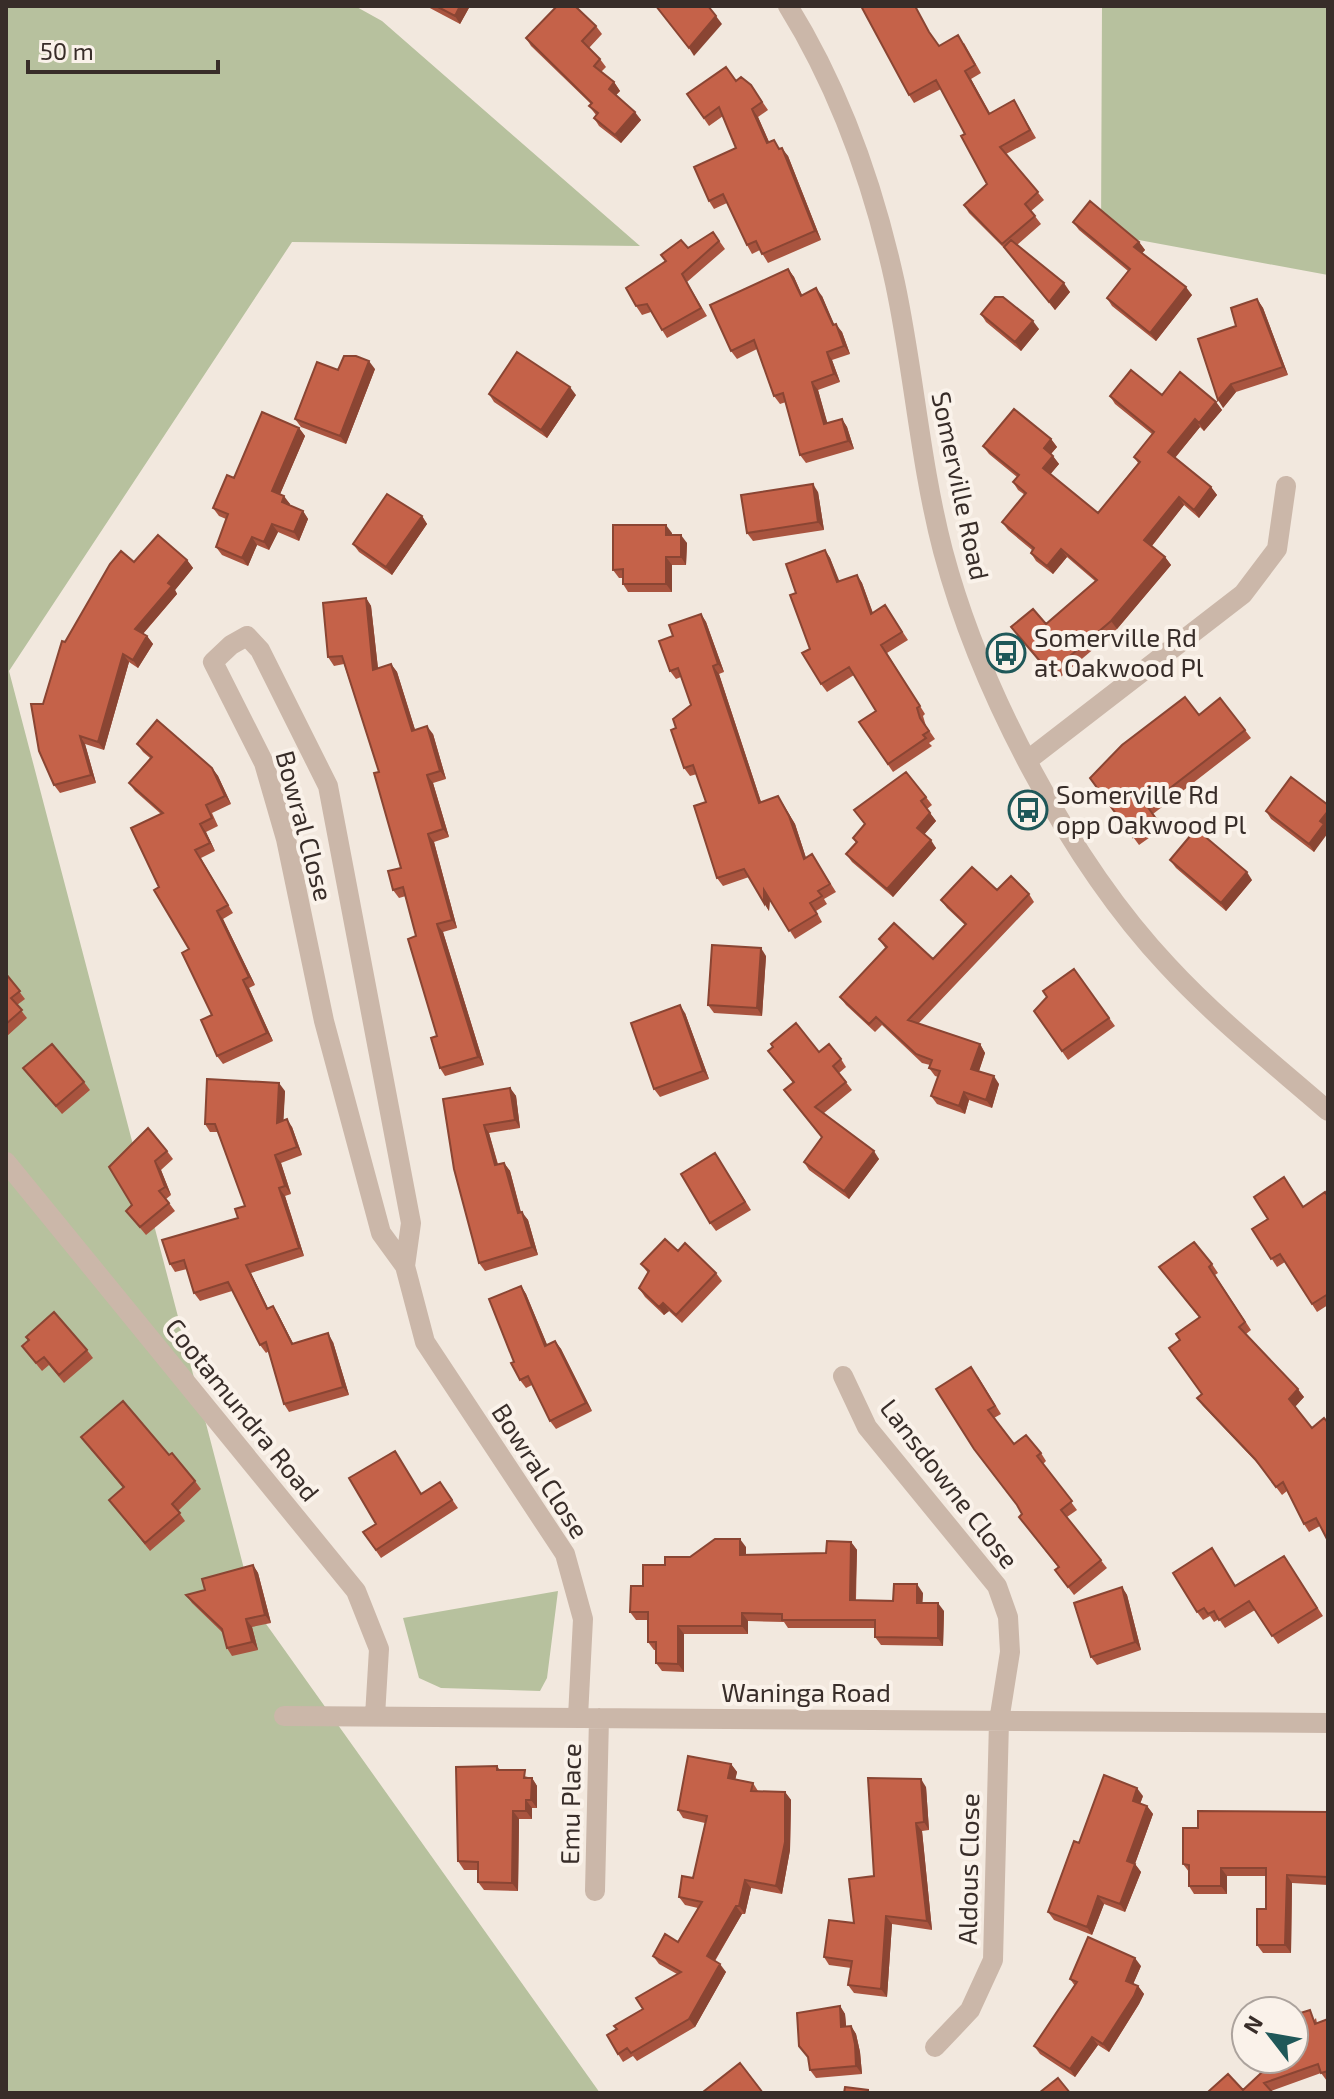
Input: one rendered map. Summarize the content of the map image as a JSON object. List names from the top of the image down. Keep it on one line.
{"streets":{"street":["Somerville Road","Bowral Close","Cootamundra Road","Lansdowne Close","Waninga Road","Emu Place","Aldous Close"]},"crossings":[["Bowral Close","Waninga Road"],["Cootamundra Road","Waninga Road"],["Lansdowne Close","Waninga Road"],["Lansdowne Close","Aldous Close"],["Waninga Road","Emu Place"],["Waninga Road","Aldous Close"]],"places":{"bus stop":["Somerville Rd at Oakwood Pl","Somerville Rd opp Oakwood Pl"]},"scale_bar":"50 m","north":"top left"}
